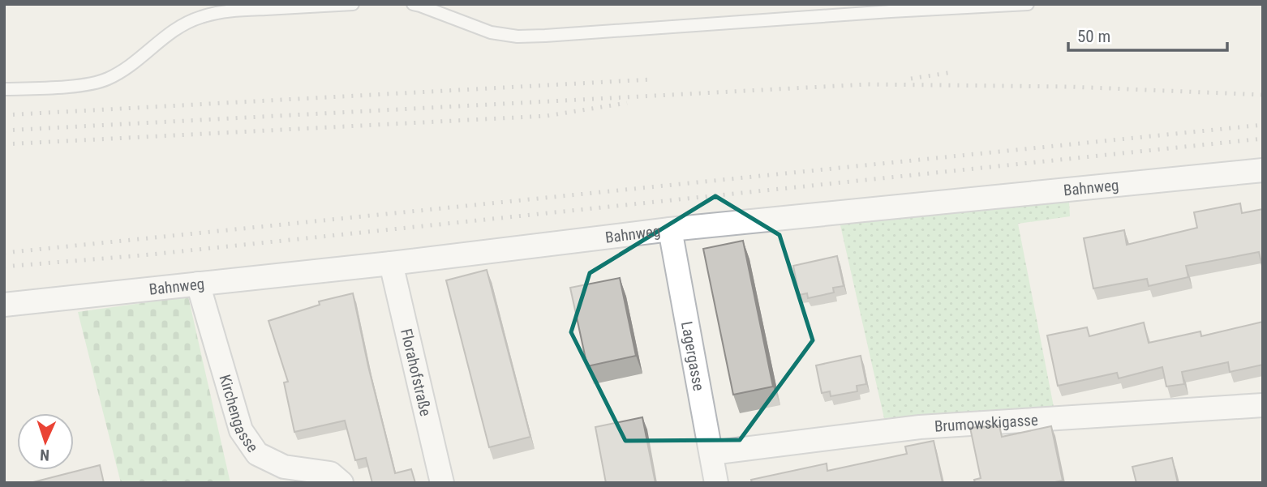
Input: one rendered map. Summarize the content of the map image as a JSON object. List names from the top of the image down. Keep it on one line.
{"streets":{"street":["Bahnweg","Lagergasse","Florahofstraße","Kirchengasse","Brumowskigasse"]},"crossings":[["Bahnweg","Lagergasse"],["Bahnweg","Florahofstraße"],["Bahnweg","Kirchengasse"],["Lagergasse","Brumowskigasse"]],"scale_bar":"50 m","north":"bottom"}
